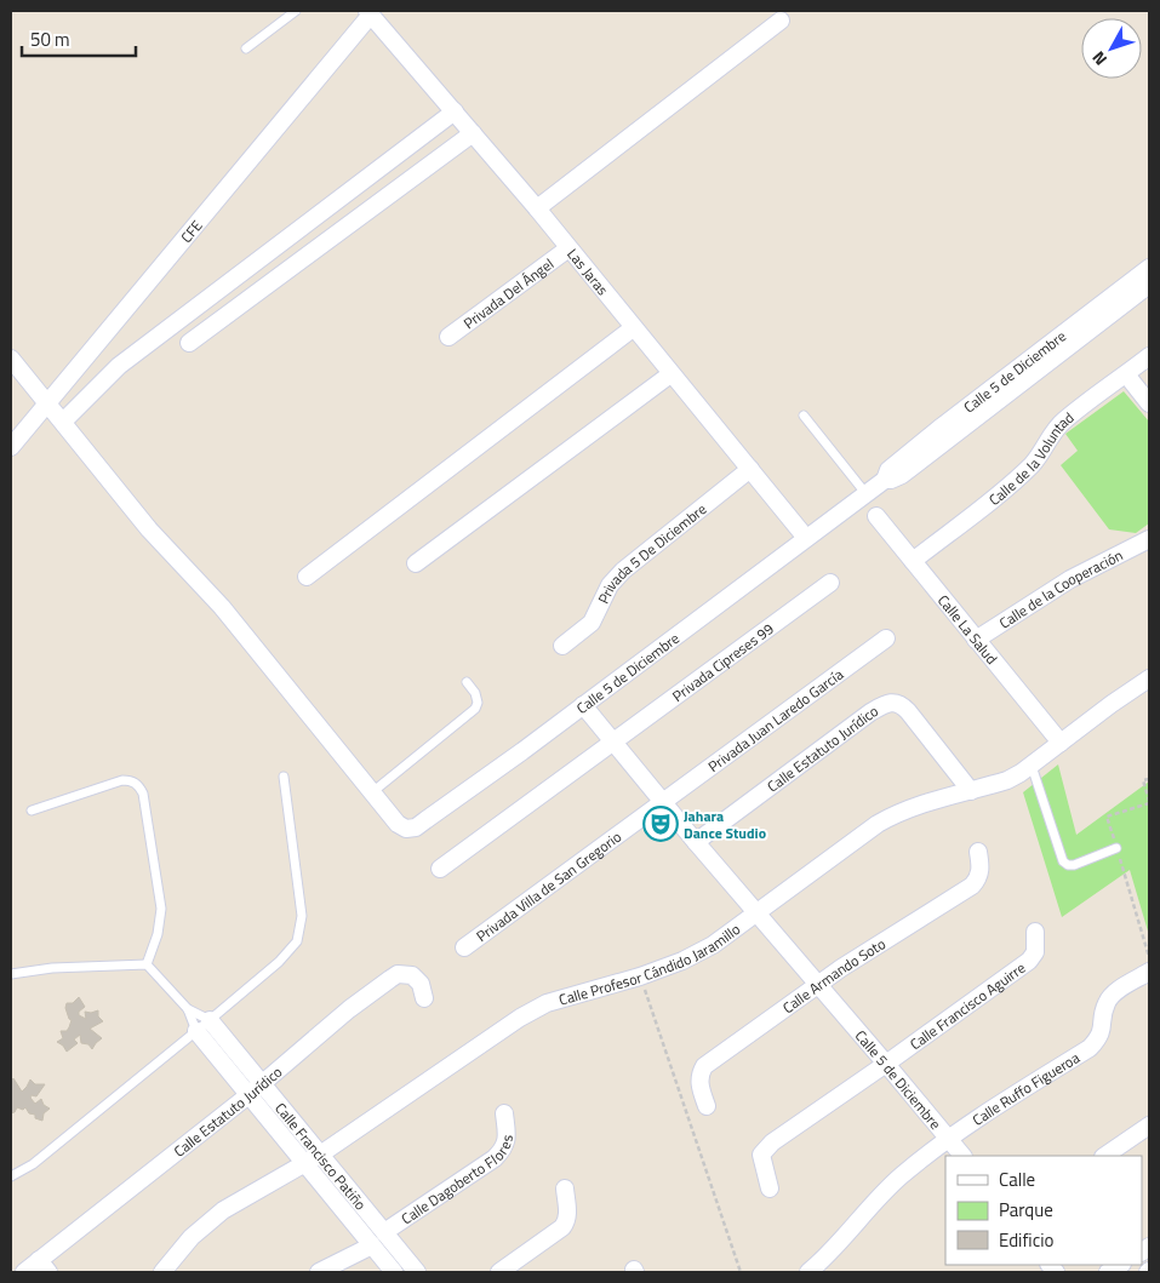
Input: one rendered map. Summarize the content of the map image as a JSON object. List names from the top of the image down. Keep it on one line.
{"streets":{"street":["CFE","Las Jaras","Privada Del Ángel","Calle 5 de Diciembre","Calle de la Voluntad","Privada 5 De Diciembre","Calle de la Cooperación","Calle La Salud","Privada Cipreses 99","Privada Juan Laredo García","Calle Estatuto Jurídico","Privada Villa de San Gregorio","Calle Profesor Cándido Jaramillo","Calle Armando Soto","Calle Francisco Aguirre","Calle Ruffo Figueroa","Calle Francisco Patiño","Calle Dagoberto Flores"]},"crossings":[["CFE","Las Jaras"],["Las Jaras","Privada Del Ángel"],["Las Jaras","Calle 5 de Diciembre"],["Las Jaras","Privada 5 De Diciembre"],["Calle 5 de Diciembre","Privada Cipreses 99"],["Calle 5 de Diciembre","Privada Juan Laredo García"],["Calle 5 de Diciembre","Calle Estatuto Jurídico"],["Calle 5 de Diciembre","Privada Villa de San Gregorio"],["Calle 5 de Diciembre","Calle Profesor Cándido Jaramillo"],["Calle 5 de Diciembre","Calle Armando Soto"],["Calle 5 de Diciembre","Calle Francisco Aguirre"],["Calle 5 de Diciembre","Calle Ruffo Figueroa"],["Calle de la Voluntad","Calle La Salud"],["Calle de la Cooperación","Calle La Salud"],["Calle La Salud","Calle Profesor Cándido Jaramillo"],["Privada Juan Laredo García","Privada Villa de San Gregorio"],["Calle Estatuto Jurídico","Calle Profesor Cándido Jaramillo"],["Calle Estatuto Jurídico","Calle Francisco Patiño"],["Calle Profesor Cándido Jaramillo","Calle Francisco Patiño"],["Calle Francisco Patiño","Calle Dagoberto Flores"]],"places":{"theatre":["Jahara Dance Studio"]},"legend":["Calle","Parque","Edificio"],"scale_bar":"50 m","north":"bottom left"}
